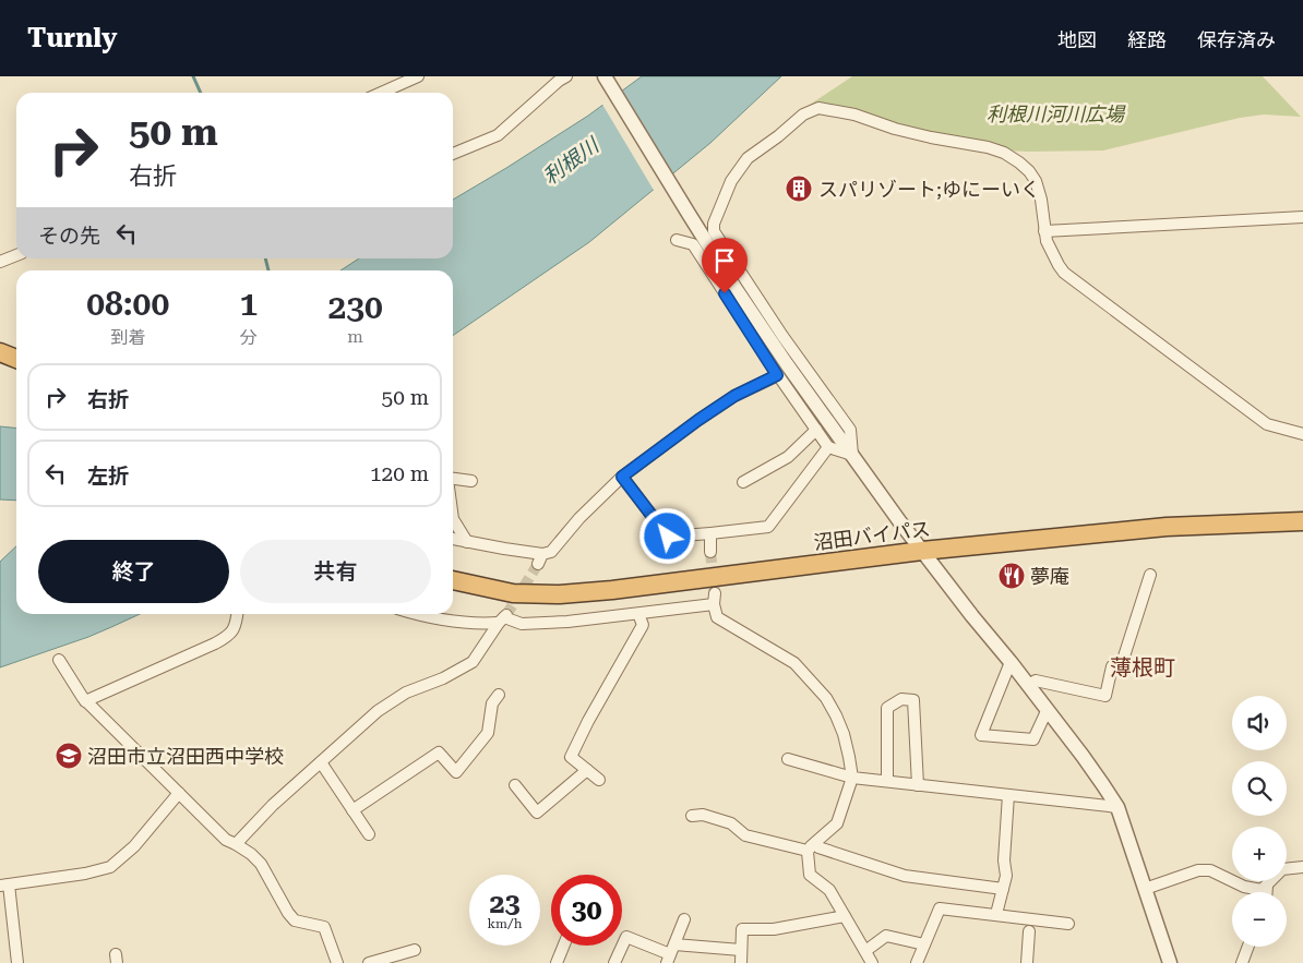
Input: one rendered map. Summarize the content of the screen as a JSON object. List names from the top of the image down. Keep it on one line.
{"streets":{"highway":["沼田バイパス"]},"districts":["薄根町"],"water":["利根川"],"parks":["利根川河川広場"],"places":{"building":["スパリゾート;ゆにーいく"],"restaurant":["夢庵"],"school or university":["沼田市立沼田西中学校"]},"page":{"header":"Turnly","nav":["地図","経路","保存済み"],"turn":["50 m","右折"],"then":"その先","eta":["08:00","到着","1","分","230","m"],"list":[{"name":"右折","value":"50 m"},{"name":"左折","value":"120 m"}],"buttons":["終了","共有"],"map_buttons":["+","−"],"speed":"23 km/h","limit":"30"}}
